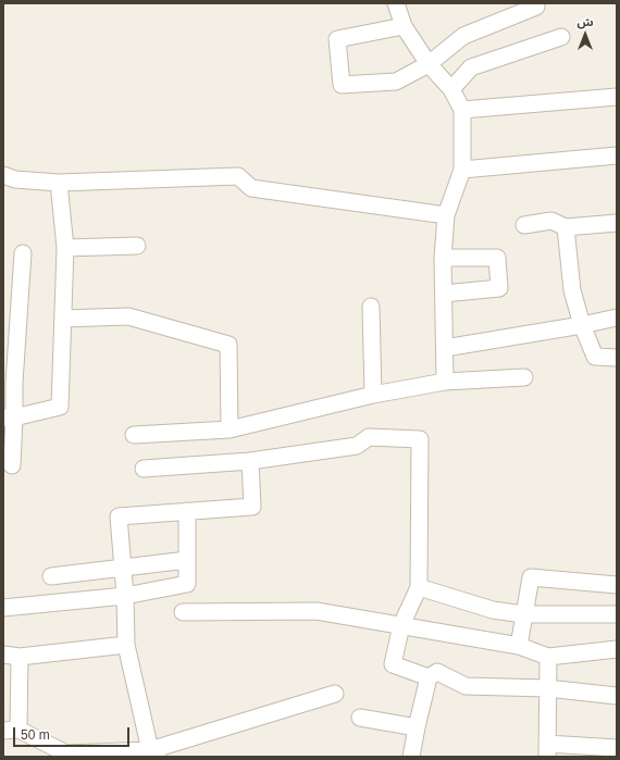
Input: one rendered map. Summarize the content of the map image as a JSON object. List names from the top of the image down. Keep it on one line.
{"scale_bar":"50 m","north":"top"}
